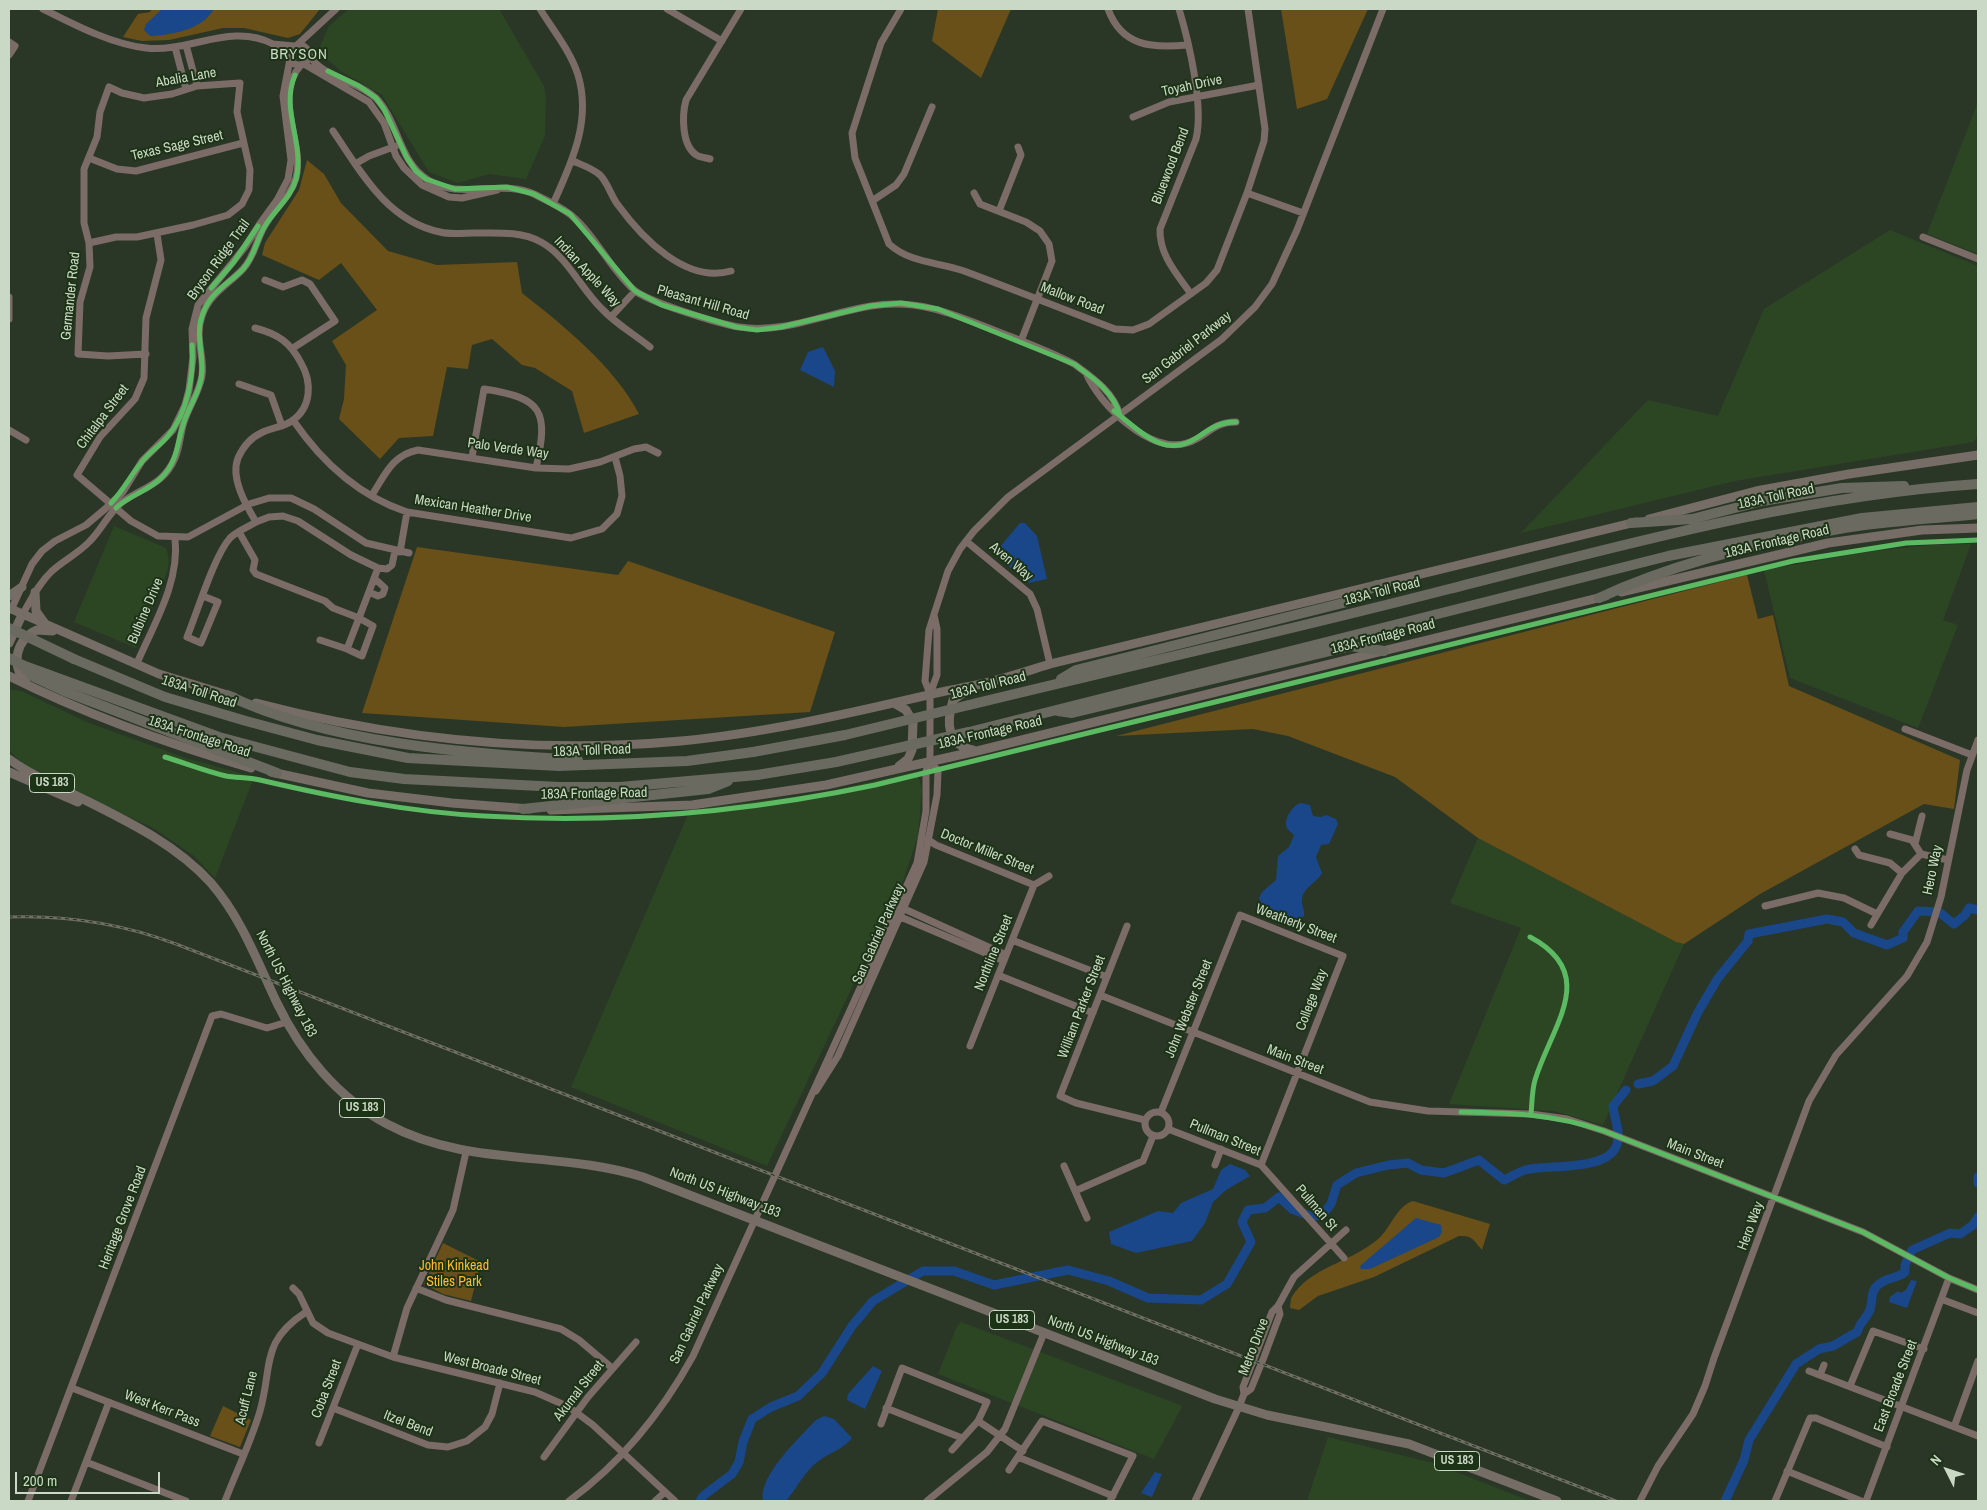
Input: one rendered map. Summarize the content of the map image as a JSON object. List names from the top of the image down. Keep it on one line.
{"streets":{"highway":["183A Toll Road"],"main road":["183A Frontage Road","US 183","North US Highway 183"],"street":["Abalia Lane","Toyah Drive","Texas Sage Street","Bluewood Bend","Bryson Ridge Trail","Indian Apple Way","Germander Road","Mallow Road","Pleasant Hill Road","San Gabriel Parkway","Chitalpa Street","Palo Verde Way","Mexican Heather Drive","Aven Way","Bulbine Drive","Doctor Miller Street","Hero Way","Weatherly Street","Northline Street","College Way","William Parker Street","John Webster Street","Main Street","Pullman Street","Pullman St","Heritage Grove Road","Metro Drive","West Broade Street","East Broade Street","Coba Street","Akumal Street","Acuff Lane","West Kerr Pass","Itzel Bend"]},"crossings":[["Abalia Lane","Texas Sage Street"],["Abalia Lane","Germander Road"],["Toyah Drive","Bluewood Bend"],["Toyah Drive","Mallow Road"],["Texas Sage Street","Germander Road"],["Bluewood Bend","Mallow Road"],["Bryson Ridge Trail","Pleasant Hill Road"],["Bryson Ridge Trail","Chitalpa Street"],["Germander Road","Chitalpa Street"],["Pleasant Hill Road","San Gabriel Parkway"],["San Gabriel Parkway","183A Frontage Road"],["San Gabriel Parkway","Aven Way"],["San Gabriel Parkway","Doctor Miller Street"],["San Gabriel Parkway","North US Highway 183"],["San Gabriel Parkway","West Broade Street"],["Palo Verde Way","Mexican Heather Drive"],["US 183","North US Highway 183"],["Doctor Miller Street","Northline Street"],["Hero Way","Main Street"],["Weatherly Street","College Way"],["Weatherly Street","John Webster Street"],["North US Highway 183","Heritage Grove Road"],["North US Highway 183","Metro Drive"],["College Way","Main Street"],["College Way","Pullman Street"],["William Parker Street","John Webster Street"],["William Parker Street","Main Street"],["William Parker Street","Pullman Street"],["John Webster Street","Main Street"],["John Webster Street","Pullman Street"],["Main Street","East Broade Street"],["Pullman Street","Pullman St"],["Pullman St","Metro Drive"],["Heritage Grove Road","West Kerr Pass"],["West Broade Street","Coba Street"],["West Broade Street","Akumal Street"],["West Broade Street","Acuff Lane"],["West Broade Street","Itzel Bend"],["Coba Street","Itzel Bend"],["Acuff Lane","West Kerr Pass"]],"districts":["BRYSON"],"parks":["John Kinkead Stiles Park"],"scale_bar":"200 m","north":"top left"}
